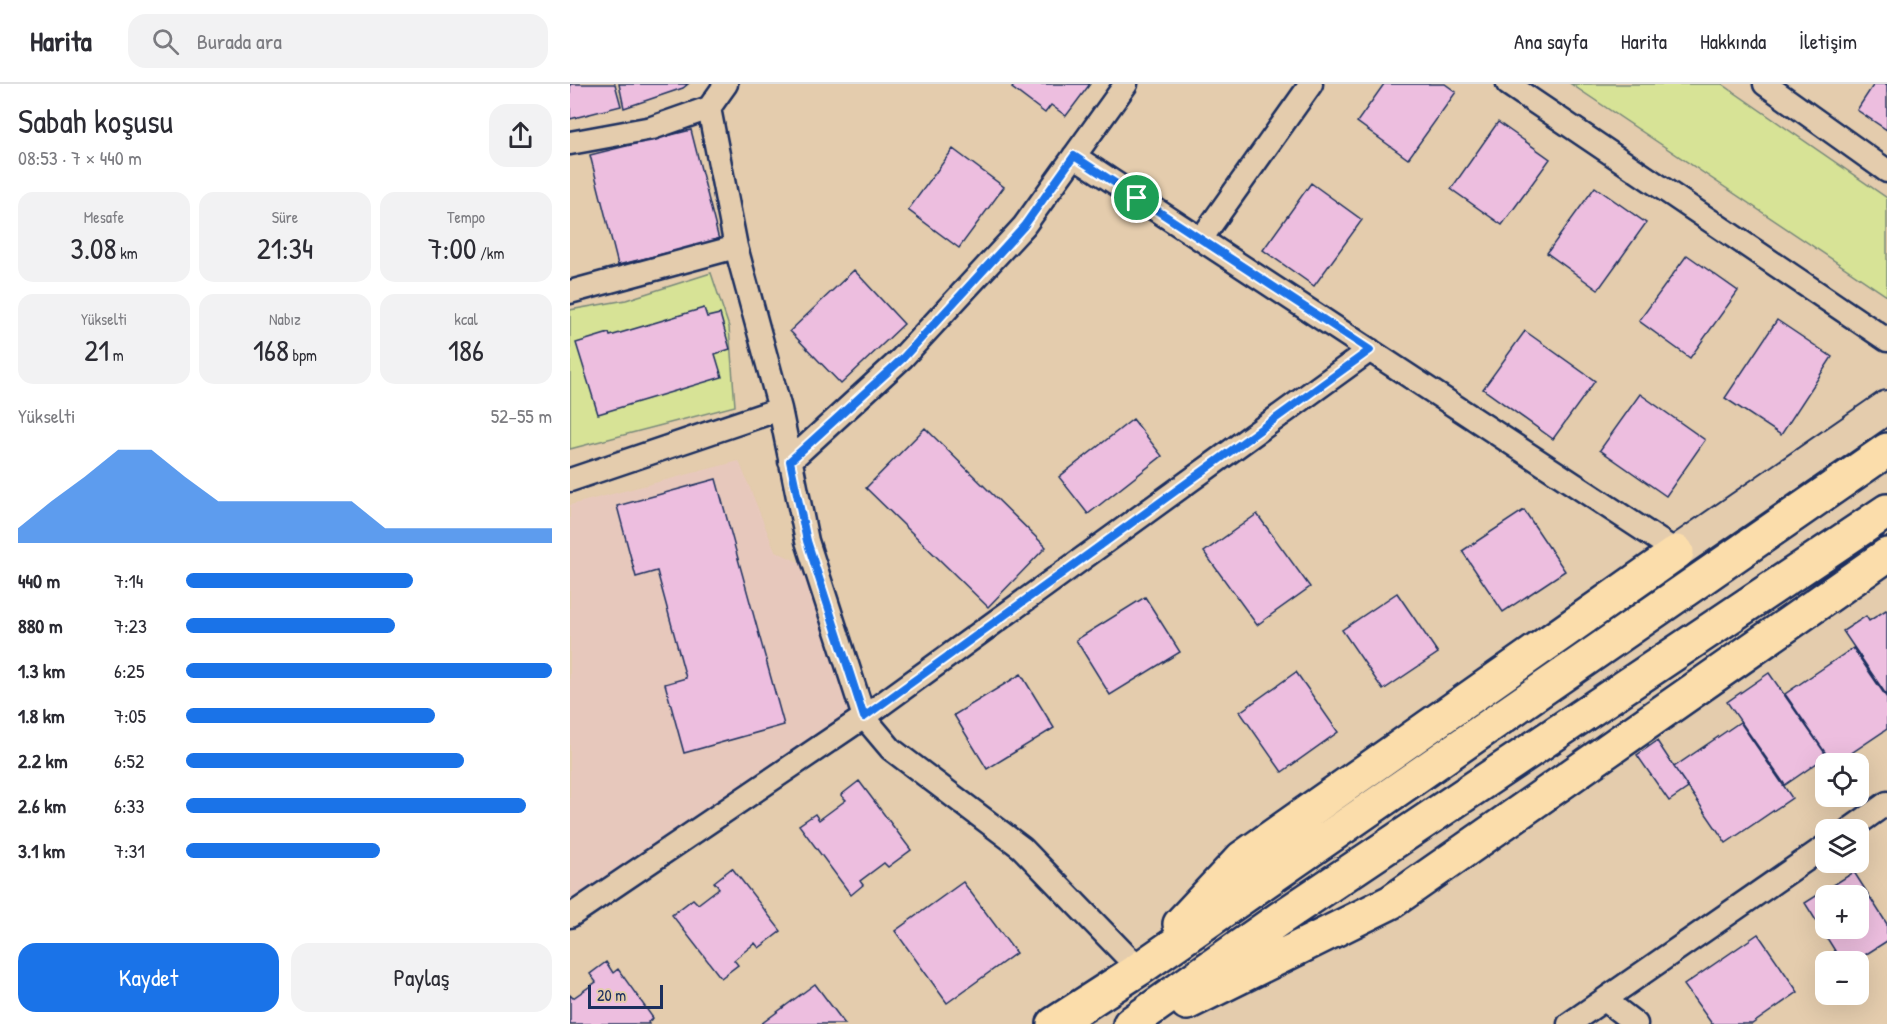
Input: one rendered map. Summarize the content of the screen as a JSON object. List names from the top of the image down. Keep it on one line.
{"scale_bar":"20 m","page":{"header":"Harita","search":"Burada ara","nav":["Ana sayfa","Harita","Hakkında","İletişim"],"heading":["Sabah koşusu","08:53 · 7 × 440 m"],"stats":[["Mesafe","3.08 km"],["Süre","21:34"],["Tempo","7:00 /km"],["Yükselti","21 m"],["Nabız","168 bpm"],["kcal","186"]],"chart":["Yükselti","52–55 m"],"list":[{"name":"440 m","note":"7:14"},{"name":"880 m","note":"7:23"},{"name":"1.3 km","note":"6:25"},{"name":"1.8 km","note":"7:05"},{"name":"2.2 km","note":"6:52"},{"name":"2.6 km","note":"6:33"},{"name":"3.1 km","note":"7:31"}],"map_buttons":["+","−"],"buttons":["Kaydet","Paylaş"],"scale":"20 m"}}
